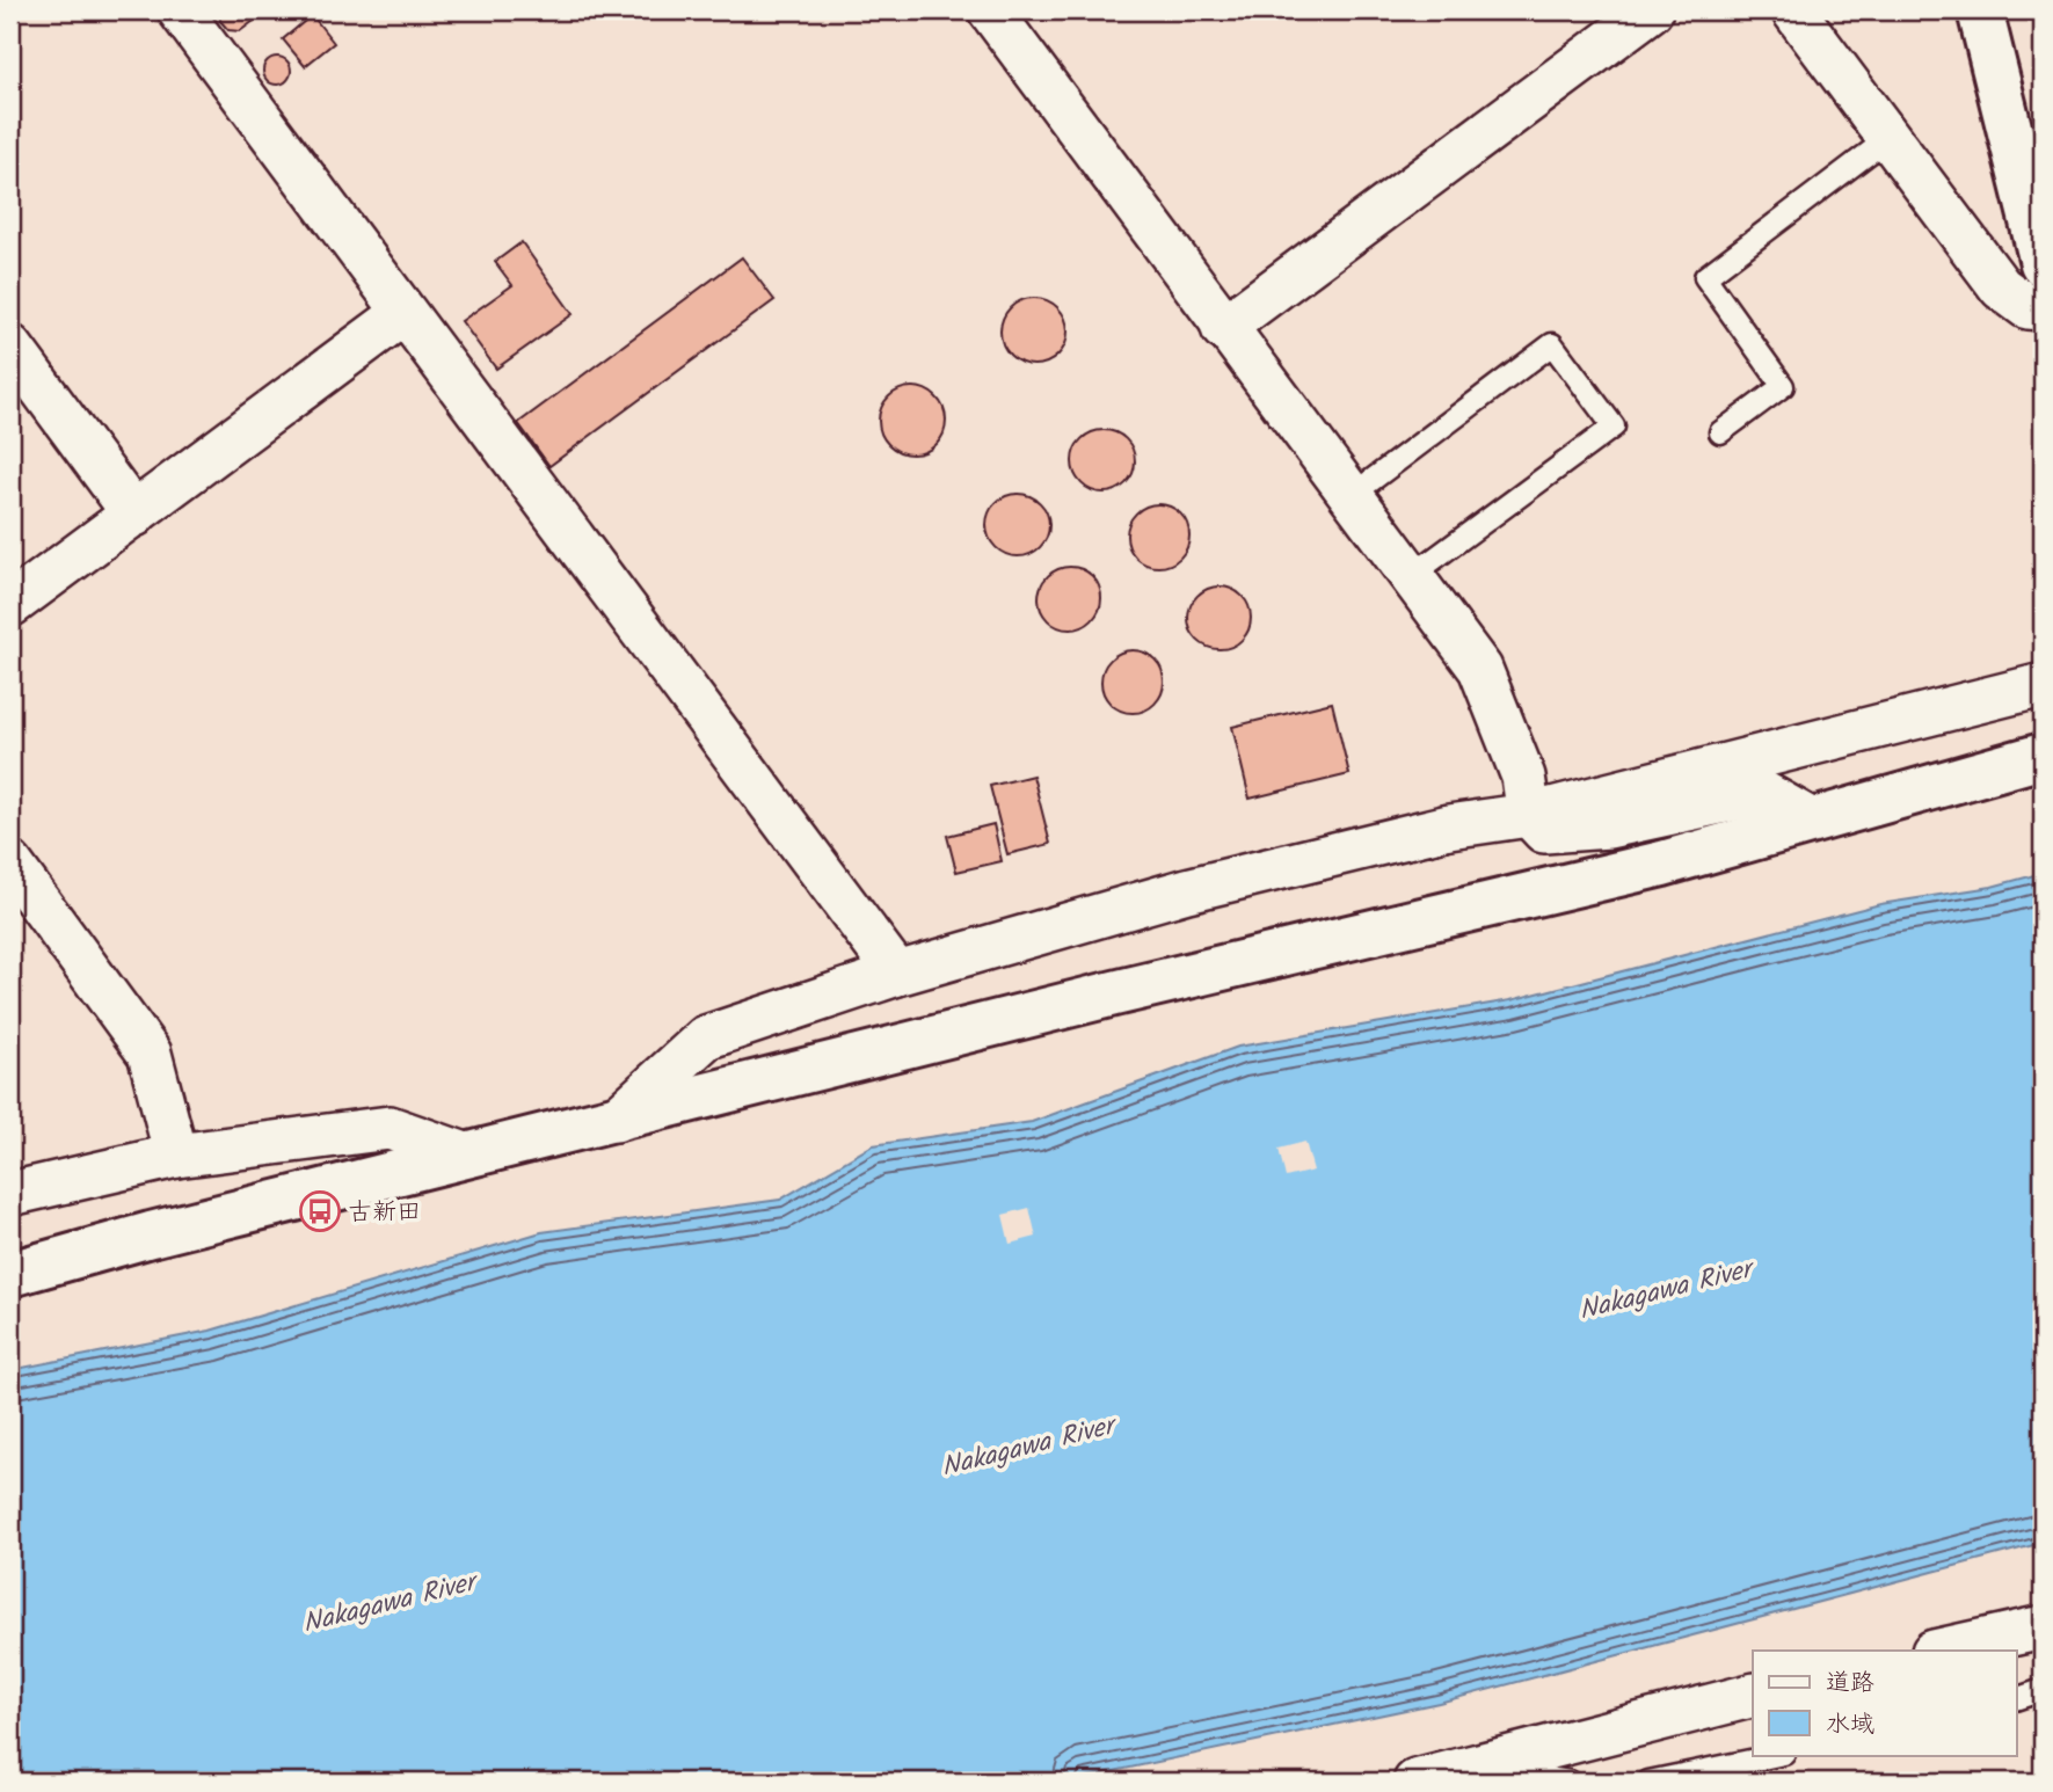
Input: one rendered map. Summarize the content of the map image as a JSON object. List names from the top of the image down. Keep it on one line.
{"water":["Nakagawa River"],"places":{"bus stop":["古新田"]},"legend":["道路","水域"]}
